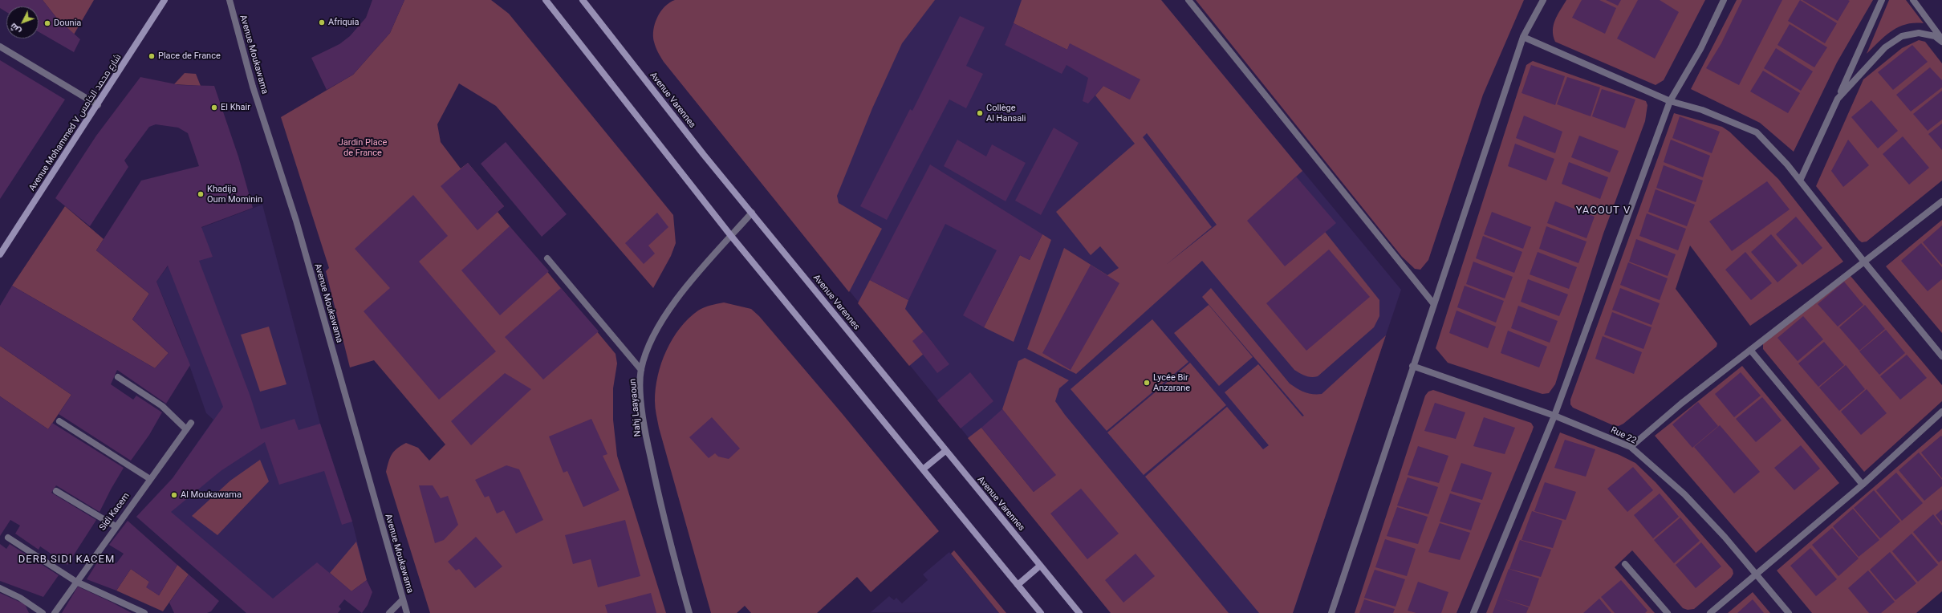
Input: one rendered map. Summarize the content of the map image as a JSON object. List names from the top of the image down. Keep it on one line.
{"streets":{"main road":["Avenue Varennes","Avenue Mohammed V شارع محمد الخامس"],"street":["Avenue Moukawama","Nahj Laayaoun","Rue 22","Sidi Kacem"]},"crossings":[["Avenue Varennes","Nahj Laayaoun"]],"districts":["YACOUT V","DERB SIDI KACEM"],"parks":["Jardin Place de France"],"places":["Afriquia","Dounia","Place de France","El Khair","Collège Al Hansali","Khadija Oum Mominin","Lycée Bir Anzarane","Al Moukawama"],"north":"bottom left"}
